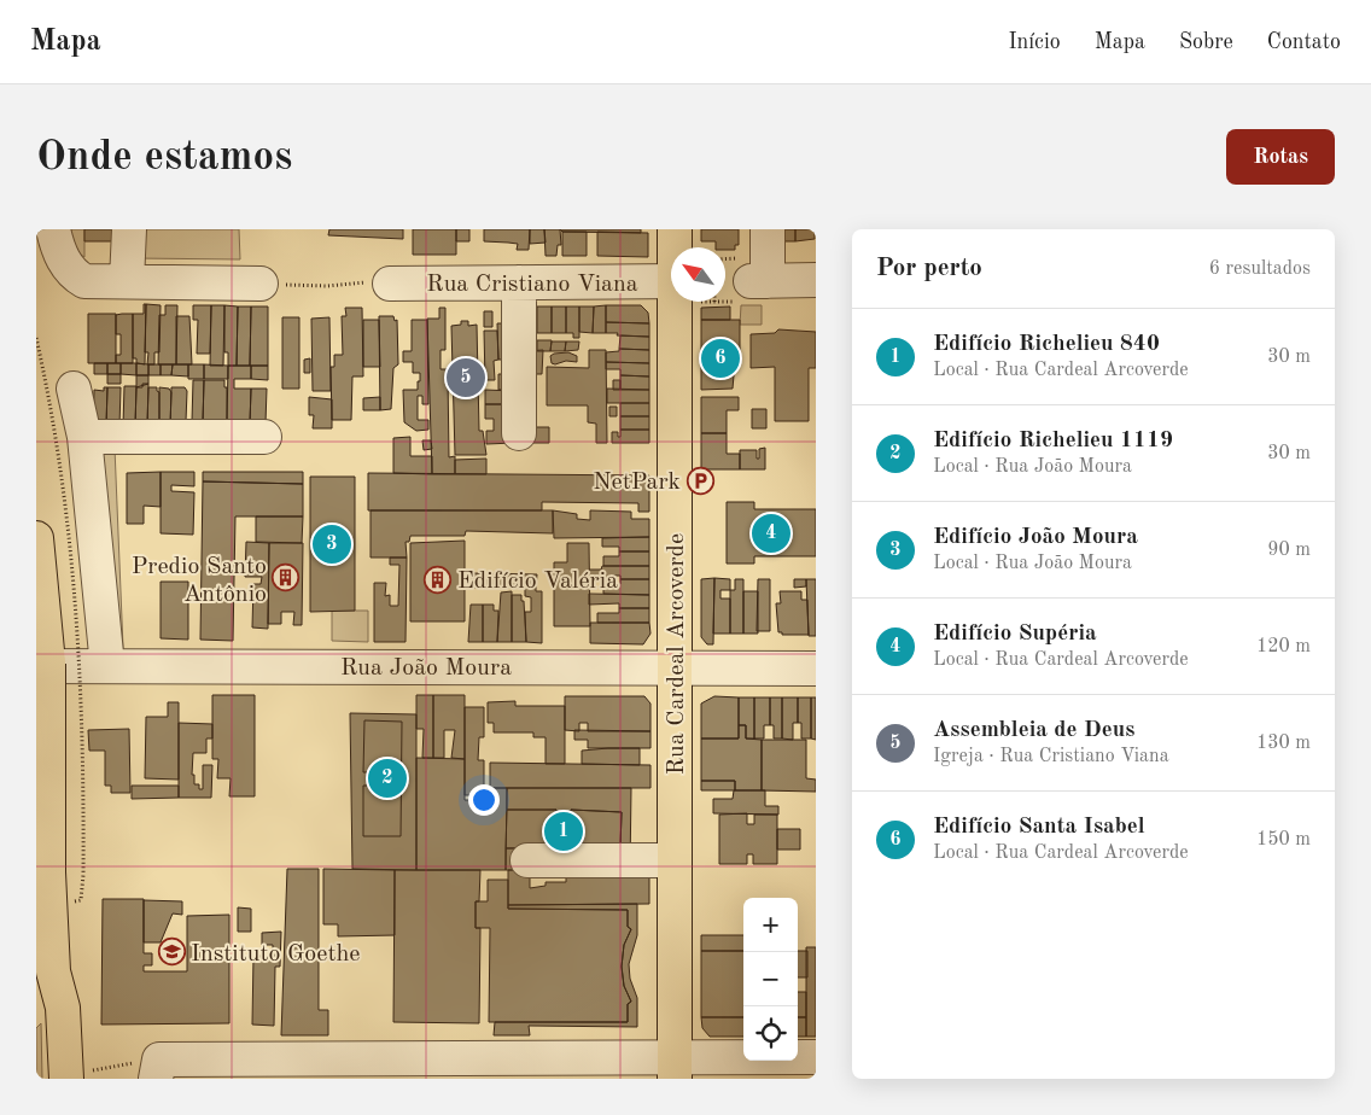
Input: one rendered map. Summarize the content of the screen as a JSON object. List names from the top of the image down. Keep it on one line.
{"streets":{"main road":["Rua Cardeal Arcoverde"],"street":["Rua Cristiano Viana","Rua João Moura"]},"crossings":[["Rua Cardeal Arcoverde","Rua João Moura"]],"places":{"parking":["NetPark"],"building":["Predio Santo Antônio","Edifício Valéria"],"school or university":["Instituto Goethe"]},"north":"top left","page":{"header":"Mapa","nav":["Início","Mapa","Sobre","Contato"],"buttons":"Rotas","title":"Onde estamos","heading":["Por perto","6 resultados"],"list":[{"mark":"1","name":"Edifício Richelieu 840","note":"Local · Rua Cardeal Arcoverde","value":"30 m"},{"mark":"2","name":"Edifício Richelieu 1119","note":"Local · Rua João Moura","value":"30 m"},{"mark":"3","name":"Edifício João Moura","note":"Local · Rua João Moura","value":"90 m"},{"mark":"4","name":"Edifício Supéria","note":"Local · Rua Cardeal Arcoverde","value":"120 m"},{"mark":"5","name":"Assembleia de Deus","note":"Igreja · Rua Cristiano Viana","value":"130 m"},{"mark":"6","name":"Edifício Santa Isabel","note":"Local · Rua Cardeal Arcoverde","value":"150 m"}],"pins":["6","5","4","3","2","1"],"map_buttons":["+","−"]}}
